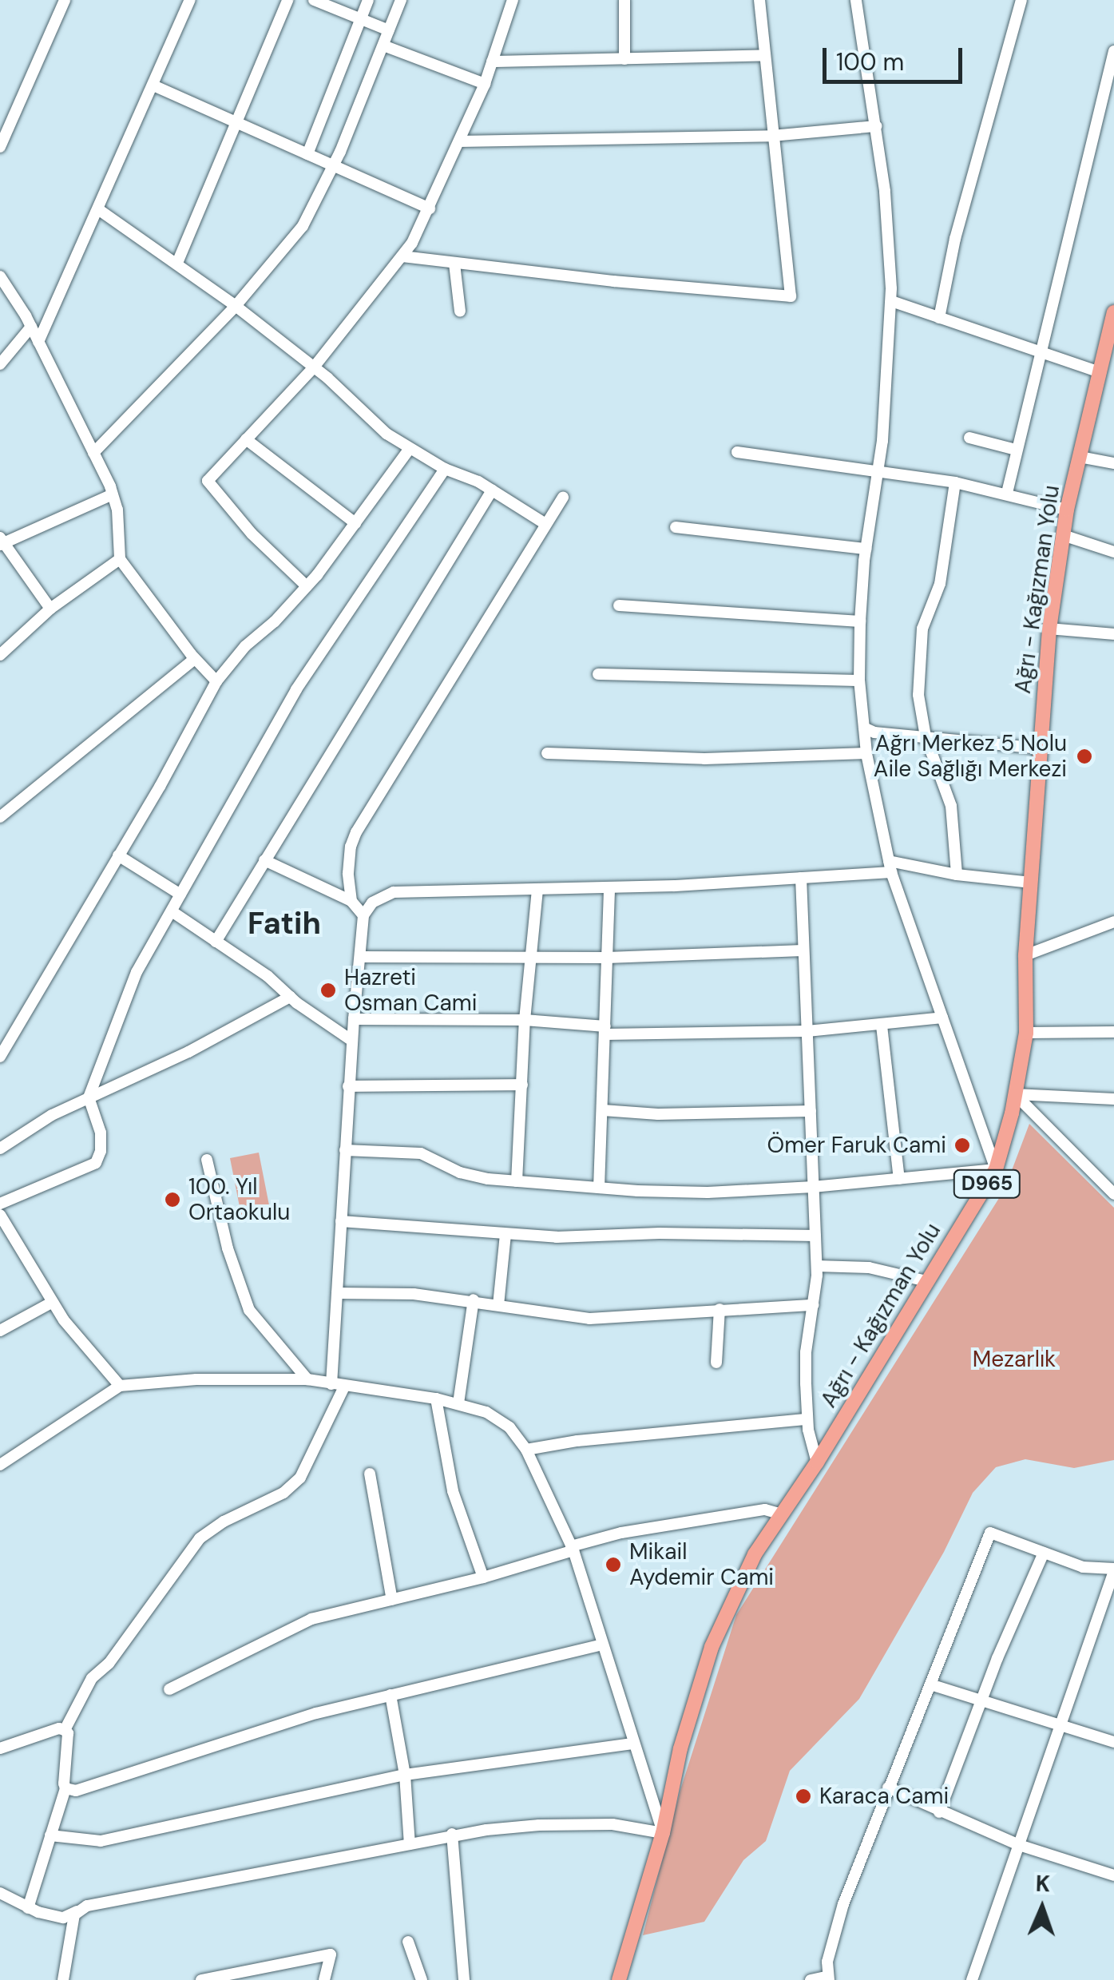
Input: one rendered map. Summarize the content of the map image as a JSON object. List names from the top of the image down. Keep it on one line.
{"streets":{"main road":["Ağrı - Kağızman Yolu","D965"]},"districts":["Fatih"],"parks":["Mezarlık"],"places":["Ağrı Merkez 5 Nolu Aile Sağlığı Merkezi","Hazreti Osman Cami","Ömer Faruk Cami","100. Yıl Ortaokulu","Mikail Aydemir Cami","Karaca Cami"],"scale_bar":"100 m","north":"top"}
